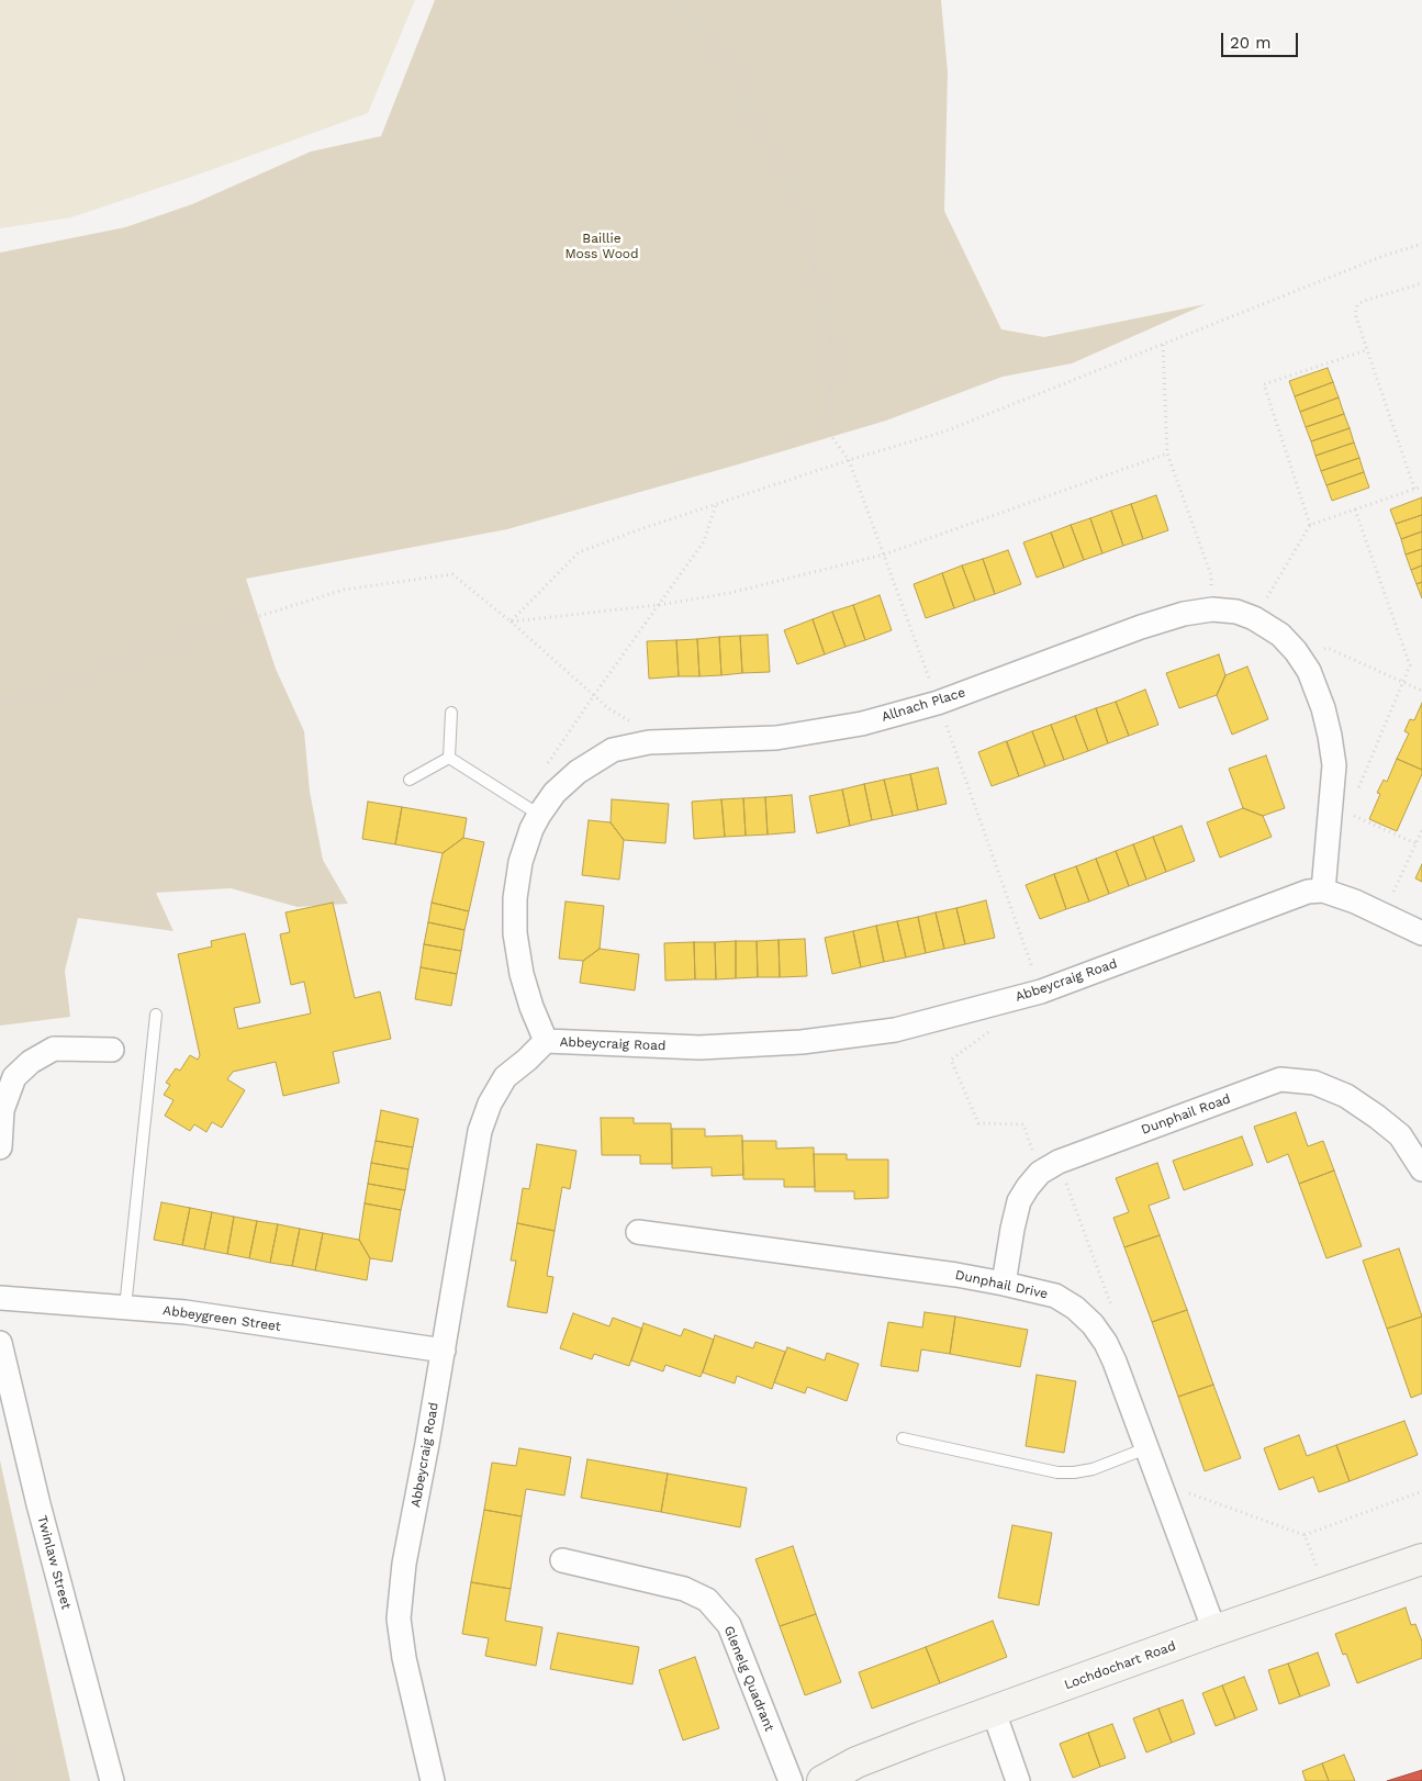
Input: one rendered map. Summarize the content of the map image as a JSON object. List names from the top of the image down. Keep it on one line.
{"streets":{"street":["Allnach Place","Abbeycraig Road","Dunphail Road","Dunphail Drive","Abbeygreen Street","Twinlaw Street","Lochdochart Road","Glenelg Quadrant"]},"crossings":[["Allnach Place","Abbeycraig Road"],["Abbeycraig Road","Abbeygreen Street"],["Dunphail Drive","Lochdochart Road"]],"parks":["Baillie Moss Wood"],"scale_bar":"20 m"}
